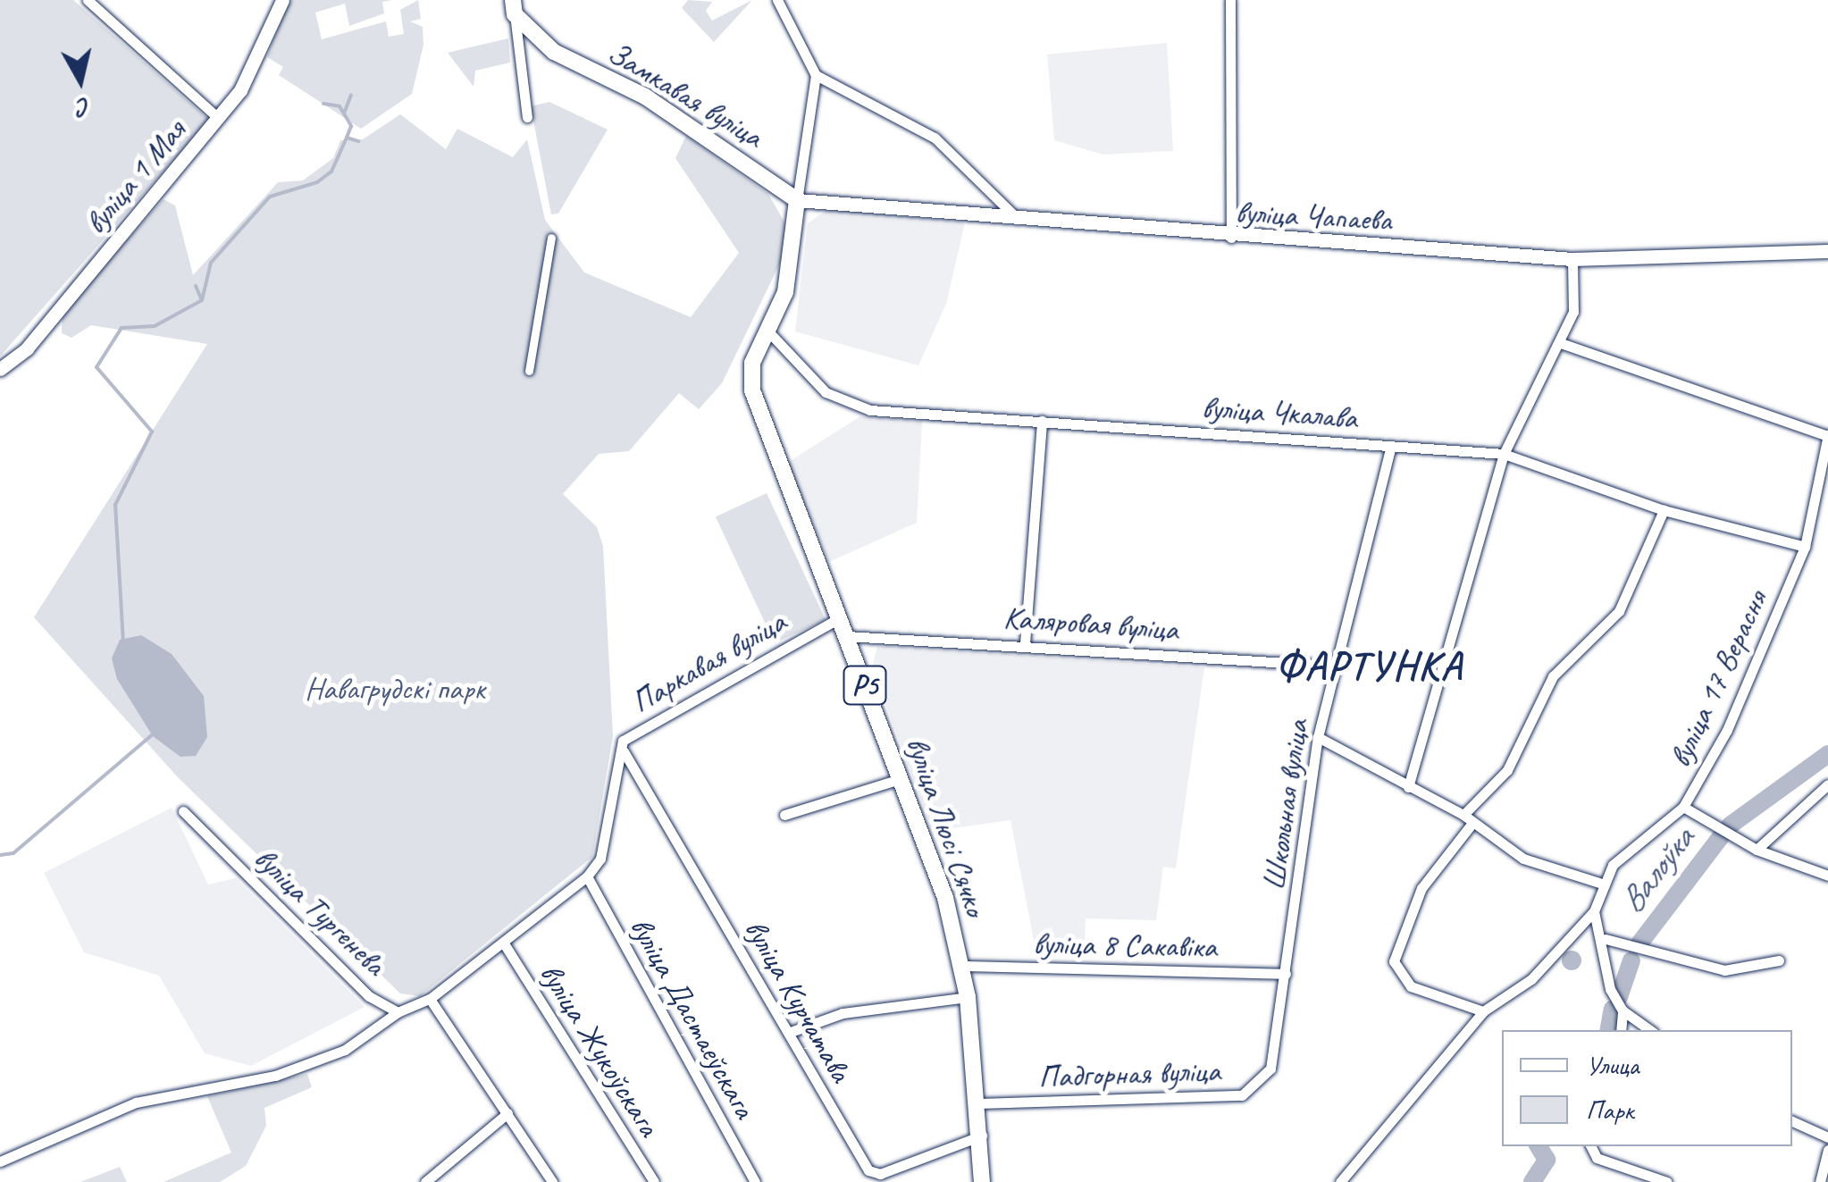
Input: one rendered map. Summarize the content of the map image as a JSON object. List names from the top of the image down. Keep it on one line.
{"streets":{"main road":["Замкавая вуліца","Р5","вуліца Люсі Сячко"],"street":["вуліца 1 Мая","вуліца Чапаева","вуліца Чкалава","Каляровая вуліца","Паркавая вуліца","вуліца 17 Верасня","Школьная вуліца","вуліца Тургенева","вуліца 8 Сакавіка","вуліца Курчатава","вуліца Дастаеўскага","вуліца Жукоўскага","Падгорная вуліца"]},"crossings":[["Замкавая вуліца","вуліца Чапаева"],["Замкавая вуліца","вуліца Люсі Сячко"],["вуліца Чапаева","вуліца Люсі Сячко"],["вуліца Чкалава","вуліца 17 Верасня"],["вуліца Чкалава","Школьная вуліца"],["вуліца Чкалава","вуліца Люсі Сячко"],["Каляровая вуліца","Школьная вуліца"],["Каляровая вуліца","вуліца Люсі Сячко"],["Паркавая вуліца","вуліца Люсі Сячко"],["Паркавая вуліца","вуліца Тургенева"],["Паркавая вуліца","вуліца Курчатава"],["Паркавая вуліца","вуліца Дастаеўскага"],["Паркавая вуліца","вуліца Жукоўскага"],["Школьная вуліца","вуліца 8 Сакавіка"],["Школьная вуліца","Падгорная вуліца"],["вуліца Люсі Сячко","вуліца 8 Сакавіка"],["вуліца Люсі Сячко","вуліца Курчатава"],["вуліца Люсі Сячко","Падгорная вуліца"]],"districts":["ФАРТУНКА"],"water":["Валоўка"],"parks":["Навагрудскі парк"],"legend":["Улица","Парк"],"north":"bottom"}
